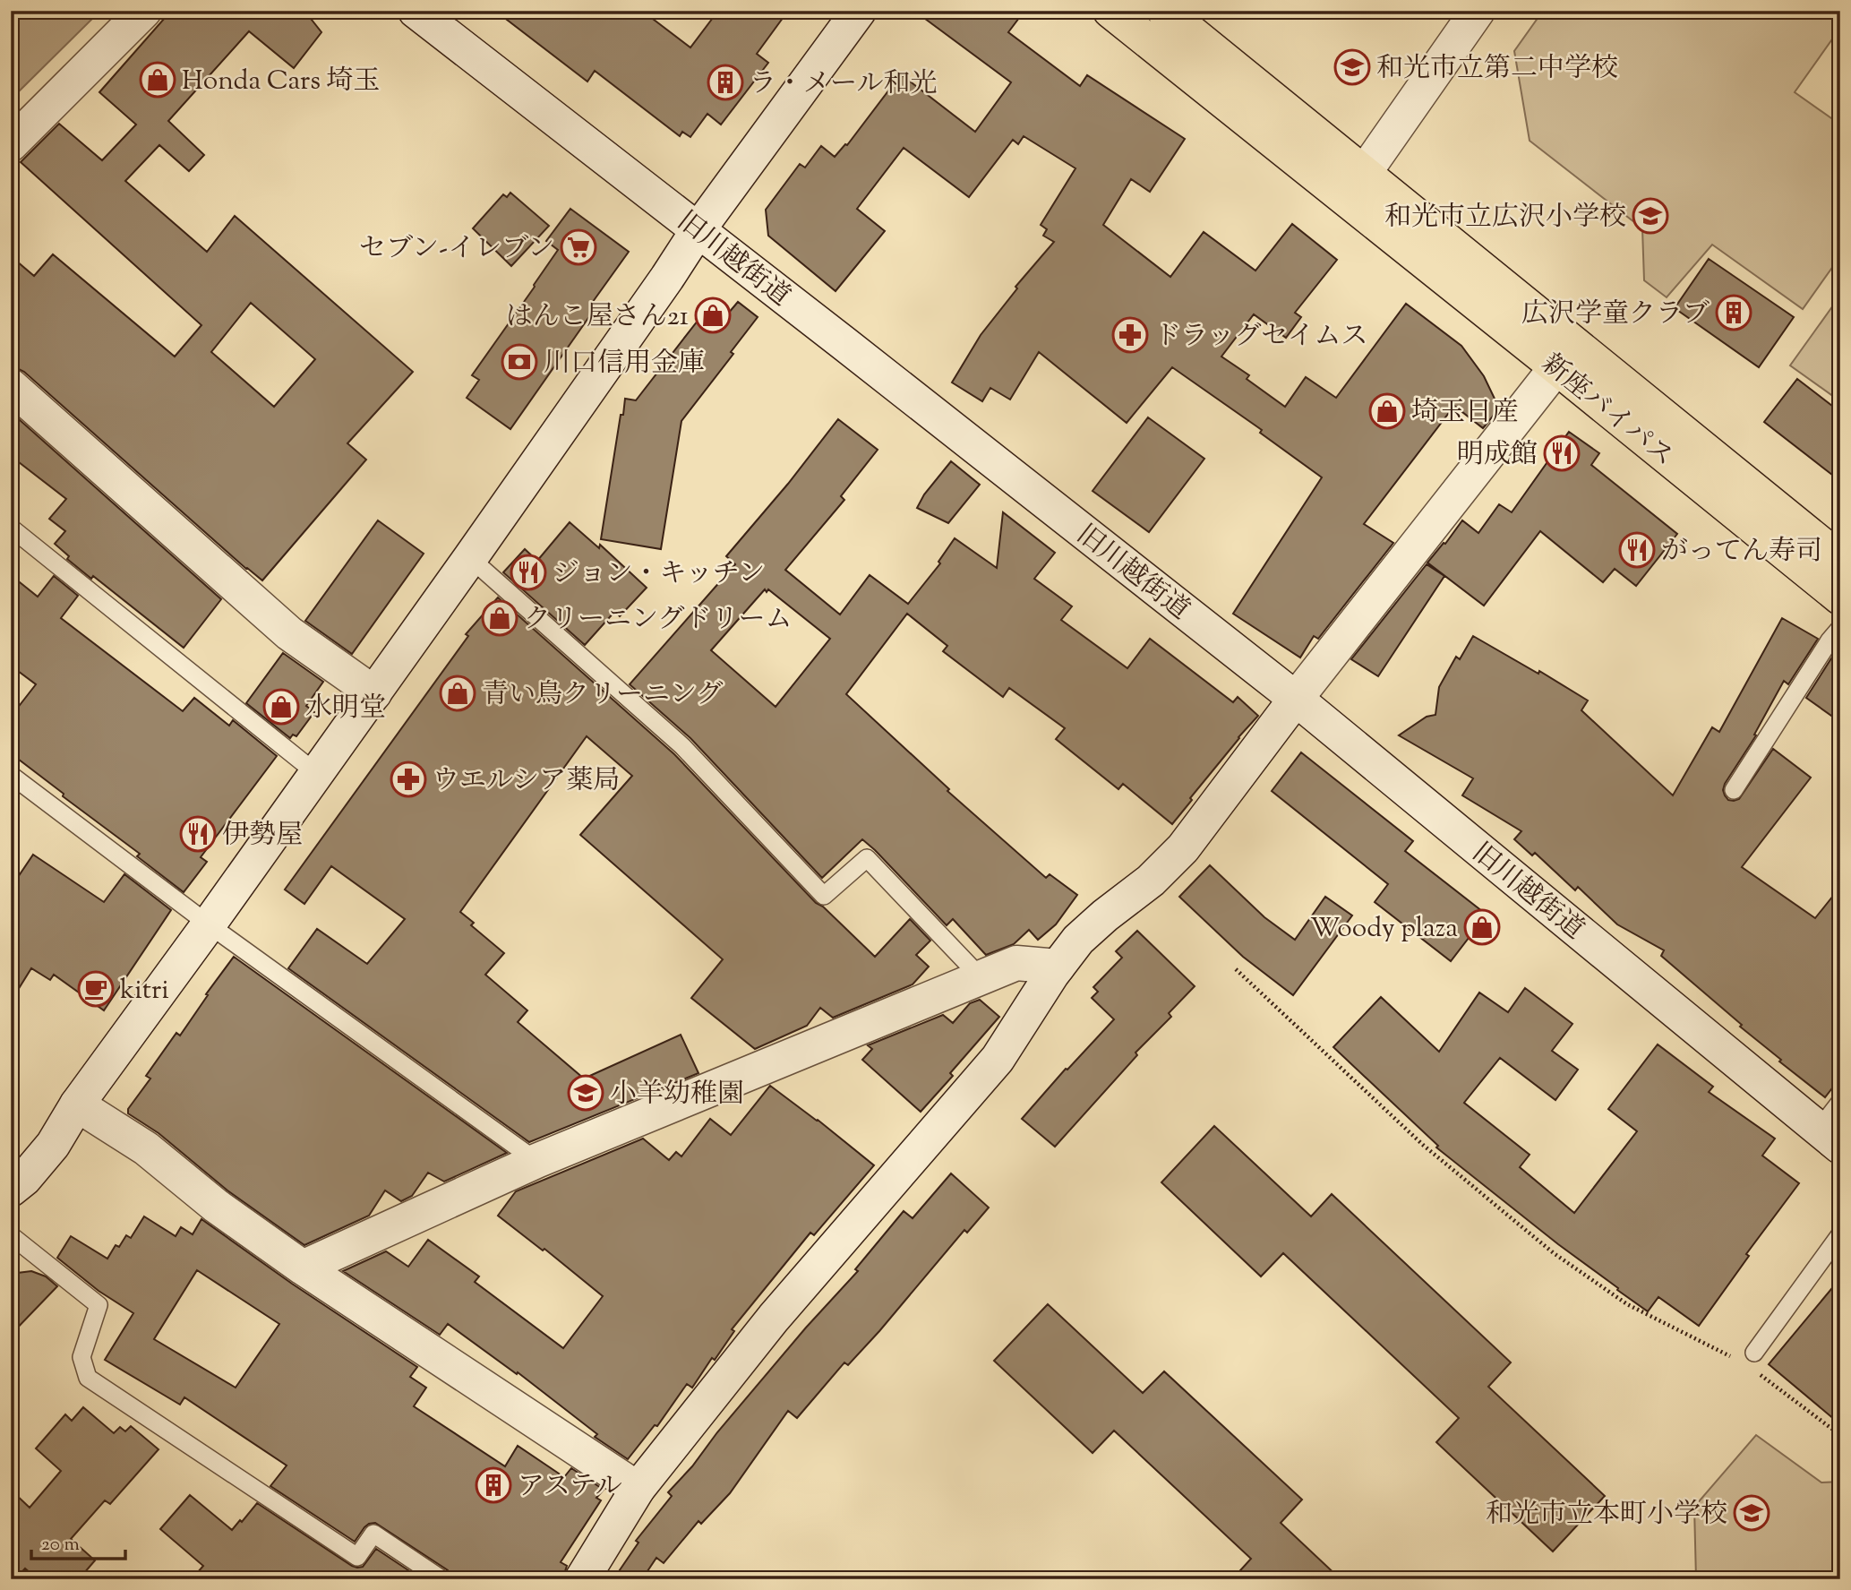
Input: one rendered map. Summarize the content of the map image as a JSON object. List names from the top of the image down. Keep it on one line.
{"streets":{"highway":["新座バイパス"],"street":["旧川越街道"]},"places":{"school or university":["和光市立第二中学校","和光市立広沢小学校","小羊幼稚園","和光市立本町小学校"],"shop":["Honda Cars 埼玉","はんこ屋さん21","埼玉日産","クリーニングドリーム","青い鳥クリーニング","水明堂","Woody plaza"],"building":["ラ・メール和光","広沢学童クラブ","アステル"],"supermarket":["セブン-イレブン"],"pharmacy":["ドラッグセイムス","ウエルシア薬局"],"bank":["川口信用金庫"],"restaurant":["明成館","がってん寿司","ジョン・キッチン","伊勢屋"],"cafe":["kitri"]},"scale_bar":"20 m"}
